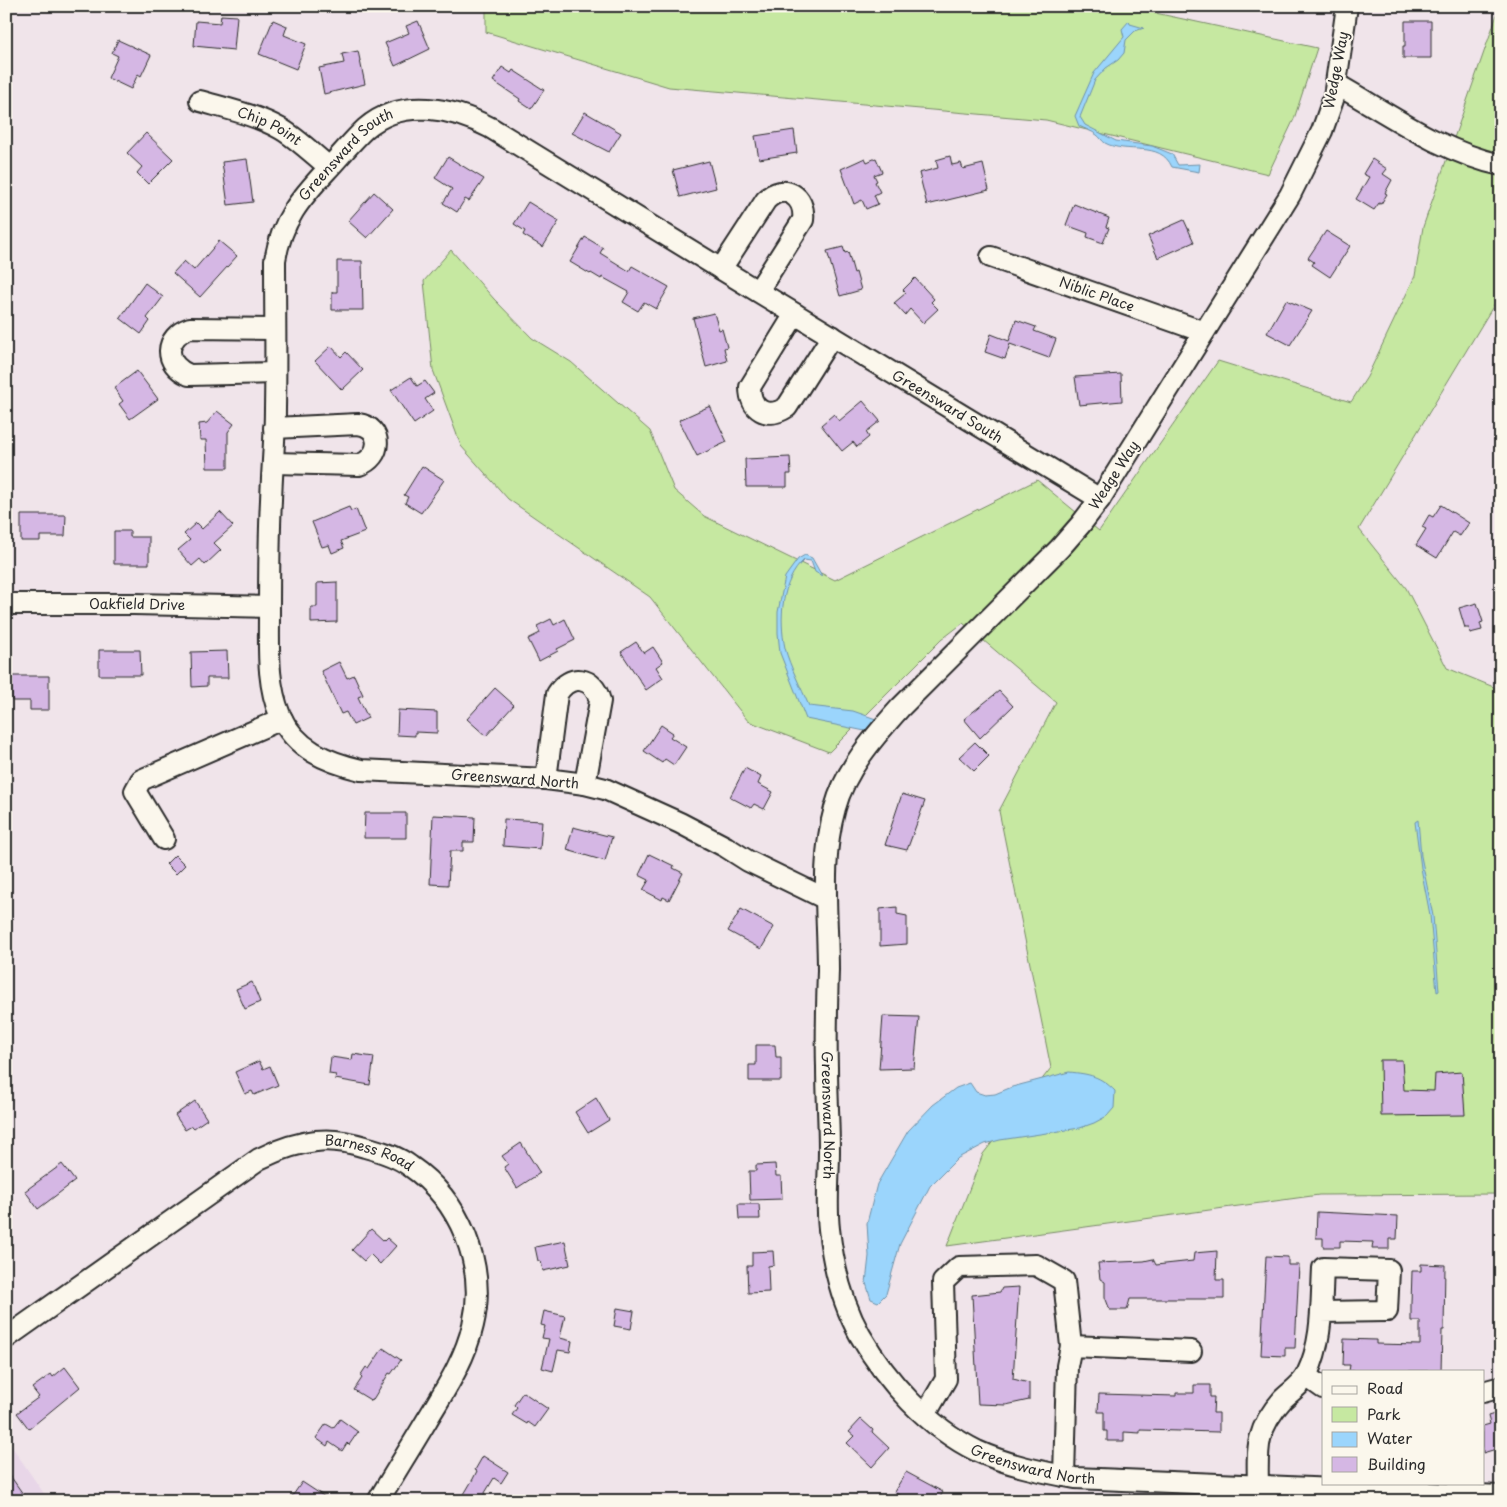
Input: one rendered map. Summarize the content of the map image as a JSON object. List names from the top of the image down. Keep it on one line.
{"streets":{"street":["Wedge Way","Chip Point","Greensward South","Niblic Place","Oakfield Drive","Greensward North","Barness Road"]},"crossings":[["Wedge Way","Greensward South"],["Wedge Way","Niblic Place"],["Wedge Way","Greensward North"],["Chip Point","Greensward South"],["Greensward South","Oakfield Drive"],["Greensward South","Greensward North"],["Oakfield Drive","Greensward North"]],"legend":["Road","Park","Water","Building"]}
